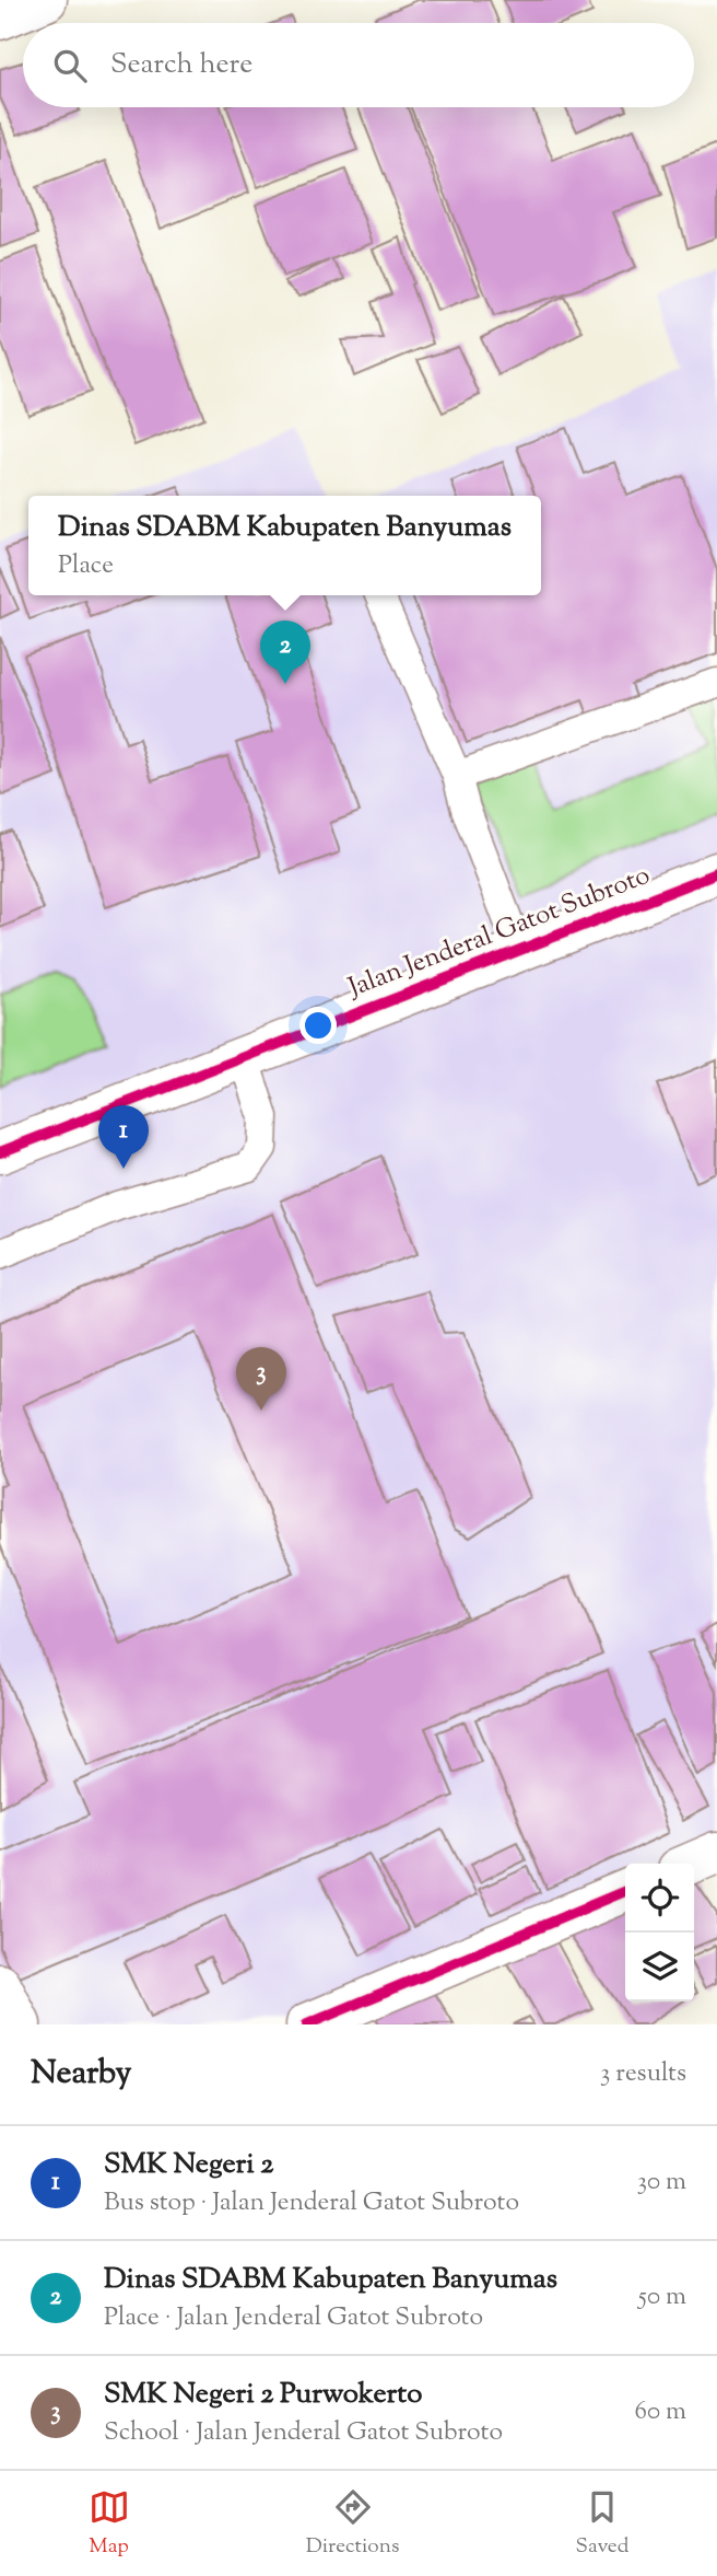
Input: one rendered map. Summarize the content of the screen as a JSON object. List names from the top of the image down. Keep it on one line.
{"streets":{"main road":["Jalan Jenderal Gatot Subroto"]},"page":{"search":"Search here","popup":["Dinas SDABM Kabupaten Banyumas","Place"],"pins":["2","1","3"],"heading":["Nearby","3 results"],"list":[{"mark":"1","name":"SMK Negeri 2","note":"Bus stop · Jalan Jenderal Gatot Subroto","value":"30 m"},{"mark":"2","name":"Dinas SDABM Kabupaten Banyumas","note":"Place · Jalan Jenderal Gatot Subroto","value":"50 m"},{"mark":"3","name":"SMK Negeri 2 Purwokerto","note":"School · Jalan Jenderal Gatot Subroto","value":"60 m"}],"nav":["Map","Directions","Saved"]}}
